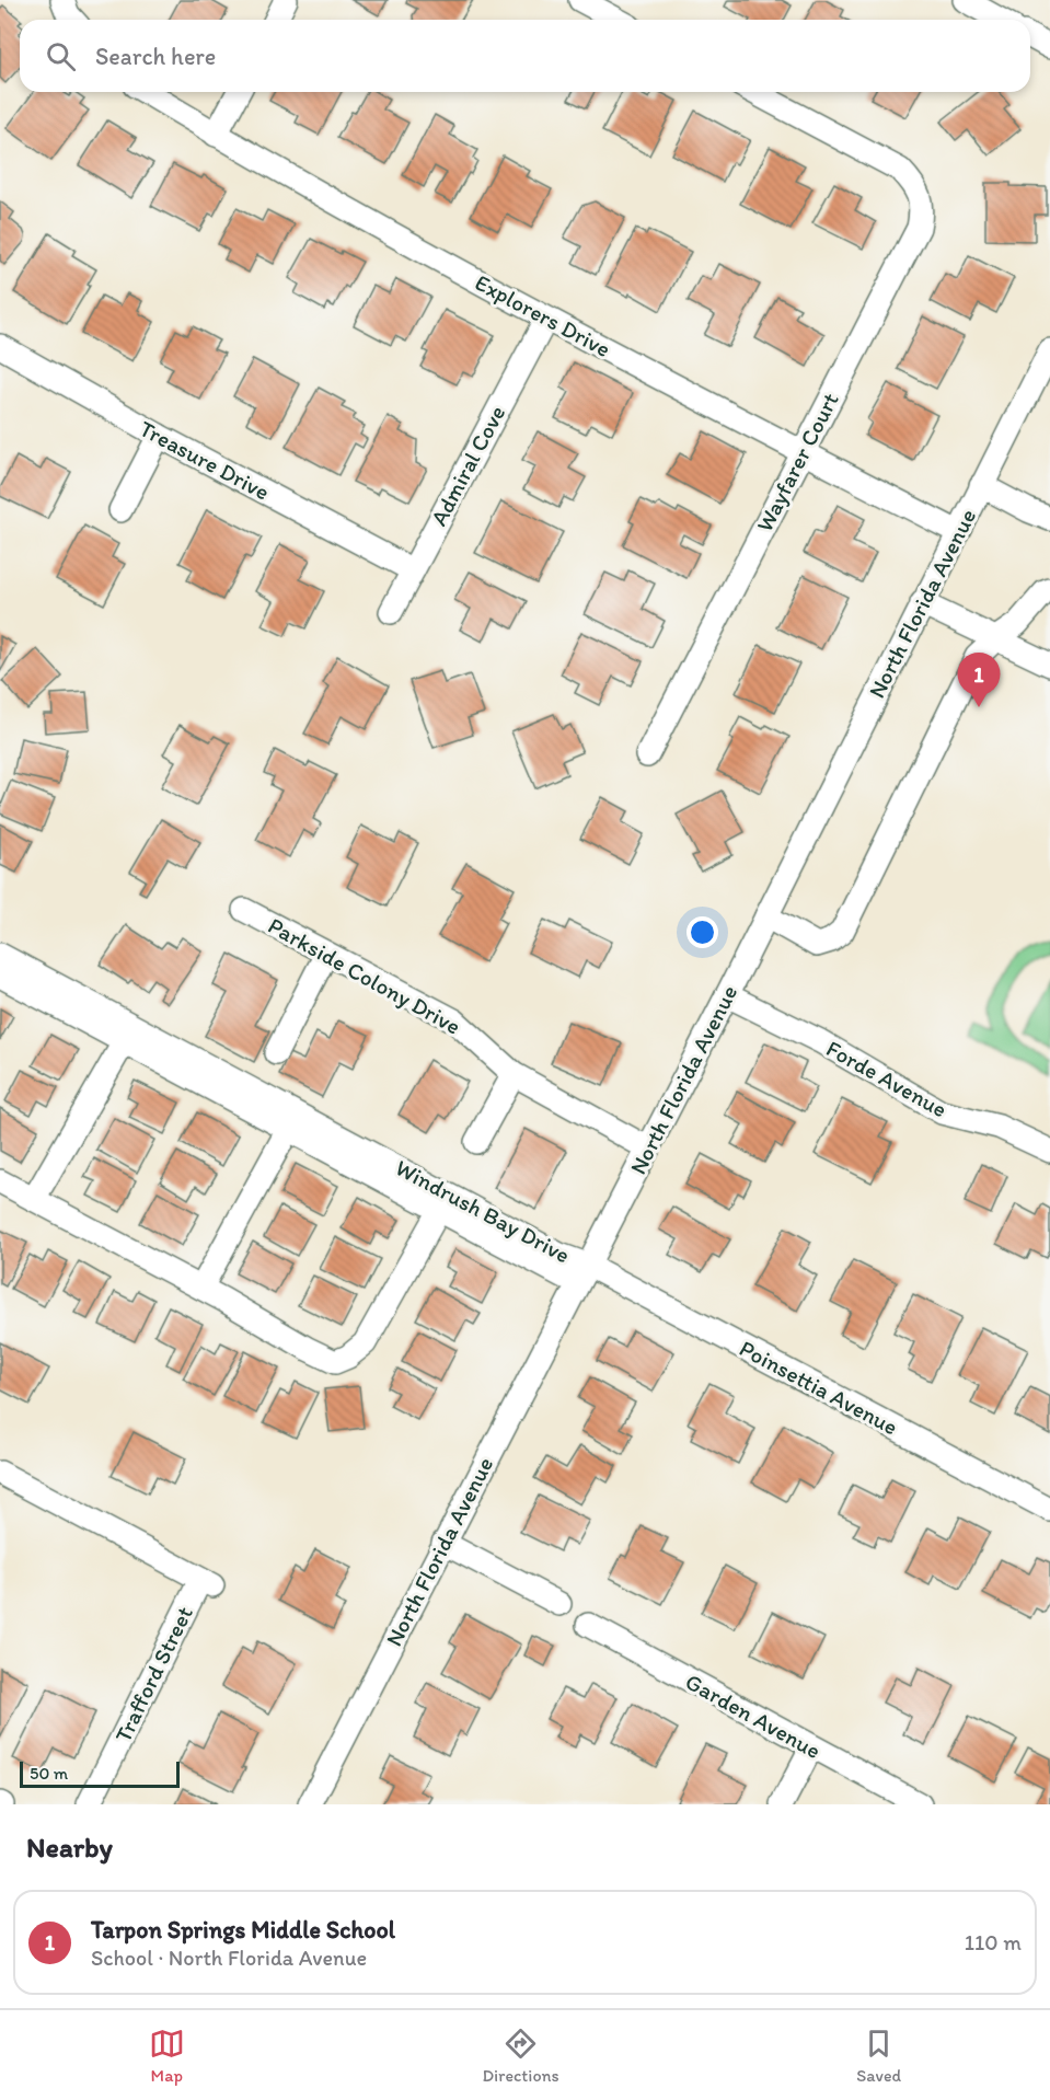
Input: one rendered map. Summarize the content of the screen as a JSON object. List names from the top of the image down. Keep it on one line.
{"streets":{"street":["Explorers Drive","Treasure Drive","Wayfarer Court","Admiral Cove","North Florida Avenue","Parkside Colony Drive","Forde Avenue","Windrush Bay Drive","Poinsettia Avenue","Trafford Street","Garden Avenue"]},"crossings":[["Explorers Drive","Wayfarer Court"],["Explorers Drive","Admiral Cove"],["Explorers Drive","North Florida Avenue"],["Treasure Drive","Admiral Cove"],["North Florida Avenue","Parkside Colony Drive"],["North Florida Avenue","Forde Avenue"],["North Florida Avenue","Windrush Bay Drive"],["North Florida Avenue","Poinsettia Avenue"],["Windrush Bay Drive","Poinsettia Avenue"]],"scale_bar":"50 m","page":{"search":"Search here","pins":"1","scale":"50 m","heading":"Nearby","list":[{"mark":"1","name":"Tarpon Springs Middle School","note":"School · North Florida Avenue","value":"110 m"}],"nav":["Map","Directions","Saved"]}}
